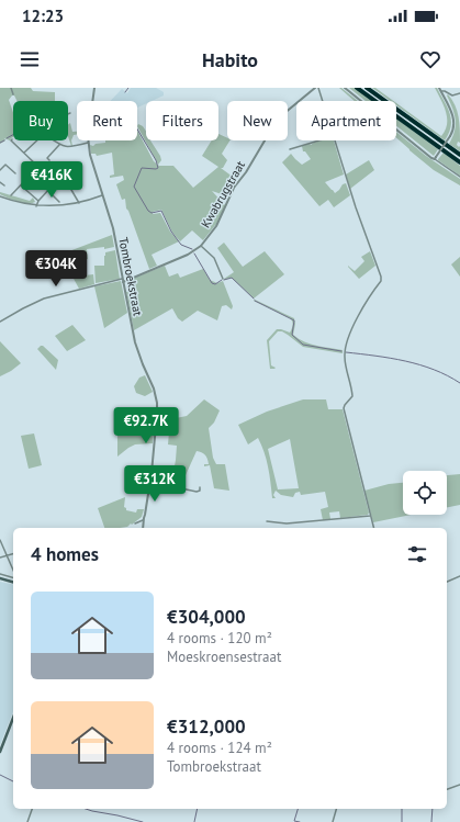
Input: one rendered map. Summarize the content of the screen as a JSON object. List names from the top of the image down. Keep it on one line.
{"streets":{"street":["Kwabrugstraat","Tombroekstraat"]},"crossings":[["Kwabrugstraat","Tombroekstraat"]],"page":{"status":"12:23","header":"Habito","chip":["Buy","Rent","Filters","New","Apartment"],"price":["€416K","€304K","€92.7K","€312K"],"heading":"4 homes","list":[{"name":"€304,000","note":"4 rooms · 120 m² · Moeskroensestraat"},{"name":"€312,000","note":"4 rooms · 124 m² · Tombroekstraat"}]}}
